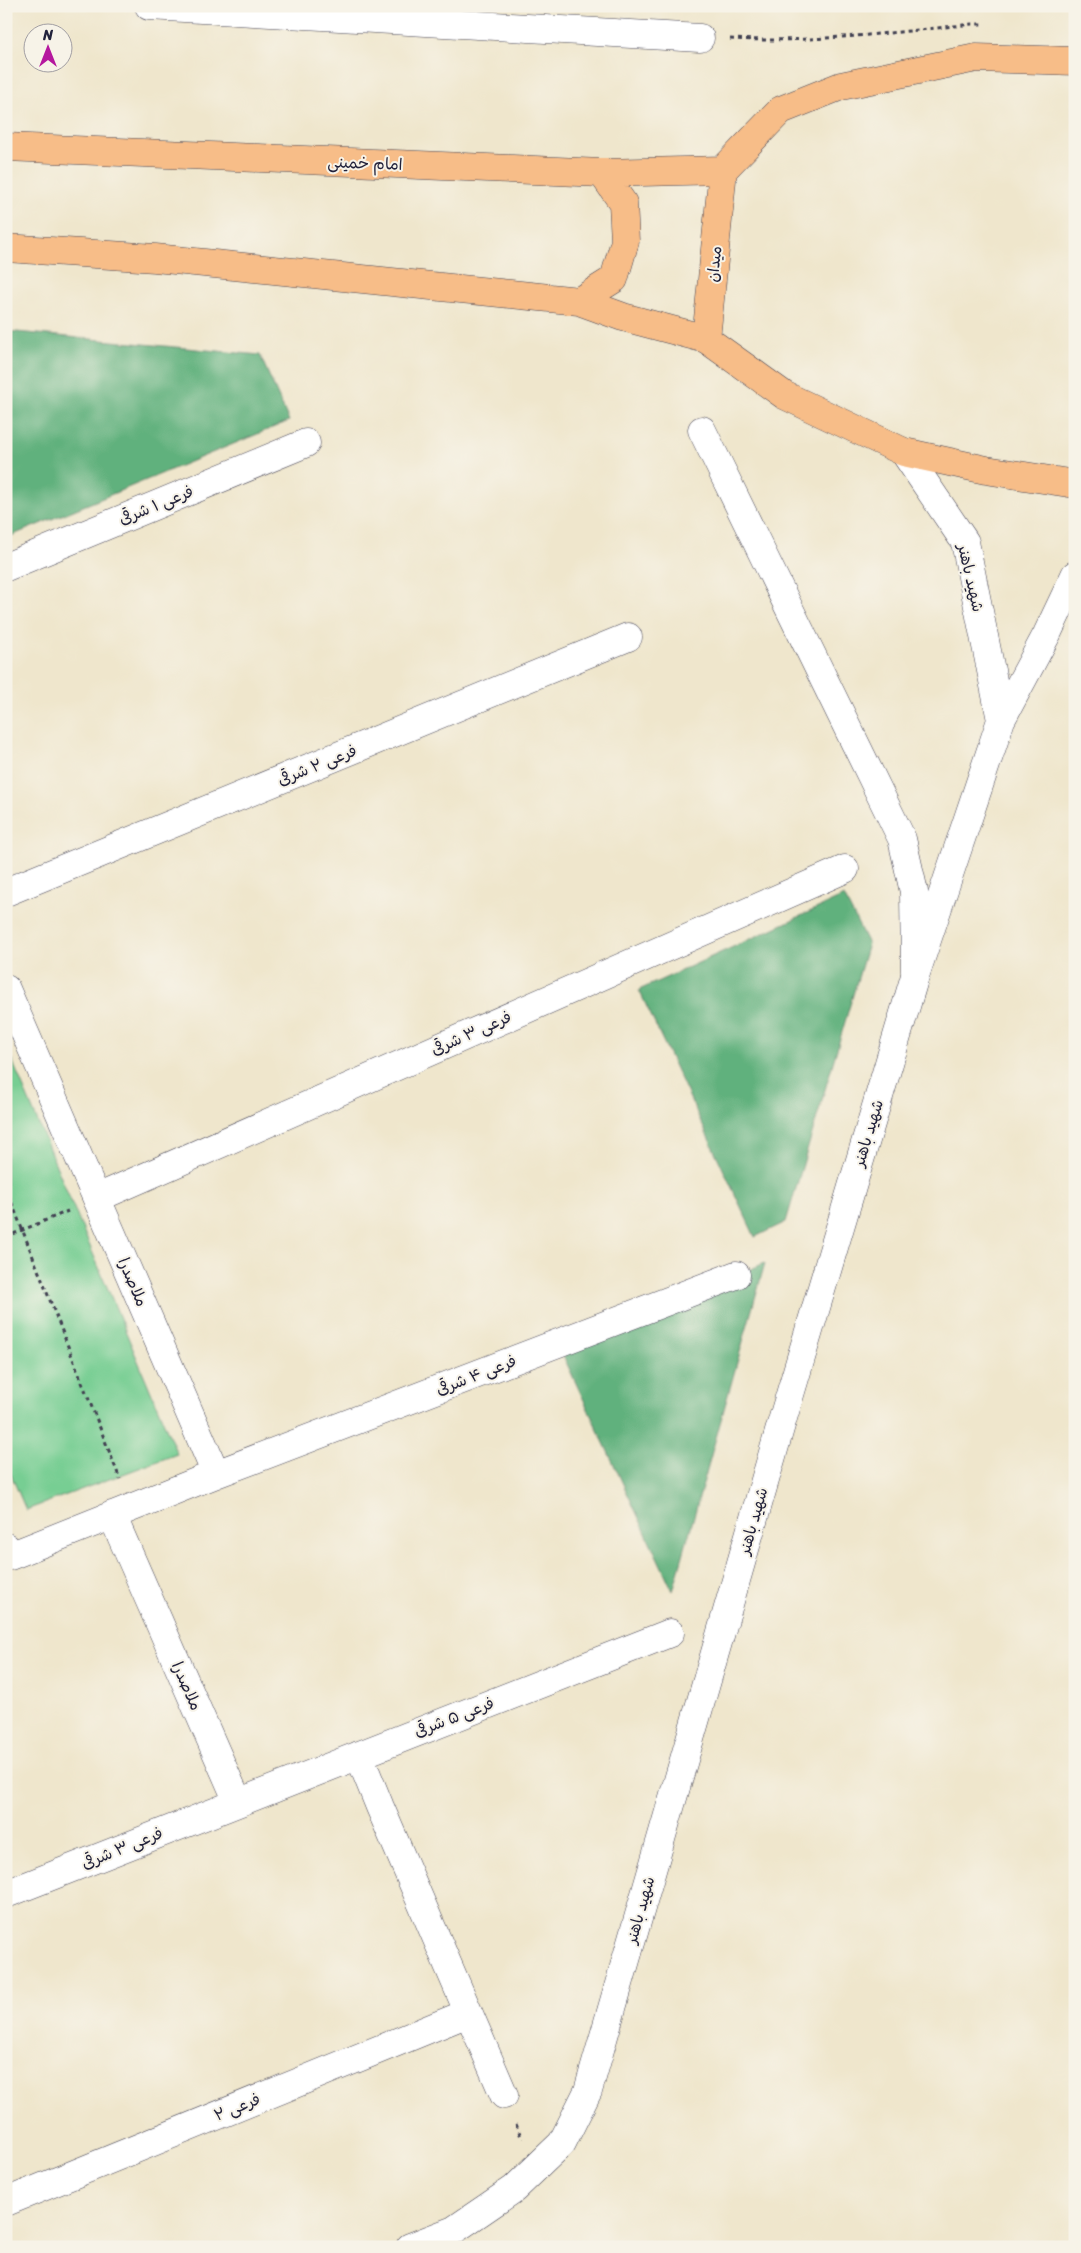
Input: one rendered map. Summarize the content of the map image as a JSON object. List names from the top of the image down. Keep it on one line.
{"streets":{"main road":["امام خمینی","میدان"],"street":["فرعی ۱ شرقی","شهید باهنر","فرعی ۲ شرقی","فرعی ۳ شرقی","ملاصدرا","فرعی ۴ شرقی","فرعی ۵ شرقی","فرعی ۲"]},"crossings":[["امام خمینی","میدان"],["فرعی ۳ شرقی","ملاصدرا"],["فرعی ۳ شرقی","فرعی ۵ شرقی"],["ملاصدرا","فرعی ۴ شرقی"],["ملاصدرا","فرعی ۵ شرقی"]],"north":"top"}
